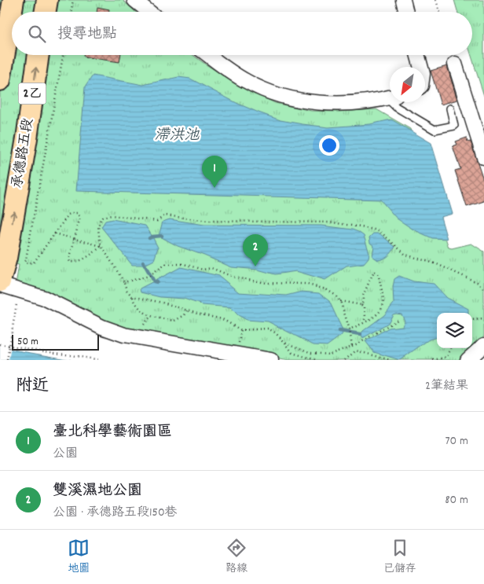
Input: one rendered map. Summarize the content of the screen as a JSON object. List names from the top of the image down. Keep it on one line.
{"streets":{"main road":["2乙","承德路五段"]},"one_way":["承德路五段"],"water":["滯洪池"],"scale_bar":"50 m","north":"bottom left","page":{"search":"搜尋地點","pins":["1","2"],"scale":"50 m","heading":["附近","2筆結果"],"list":[{"mark":"1","name":"臺北科學藝術園區","note":"公園","value":"70 m"},{"mark":"2","name":"雙溪濕地公園","note":"公園 · 承德路五段150巷","value":"80 m"}],"nav":["地圖","路線","已儲存"]}}
